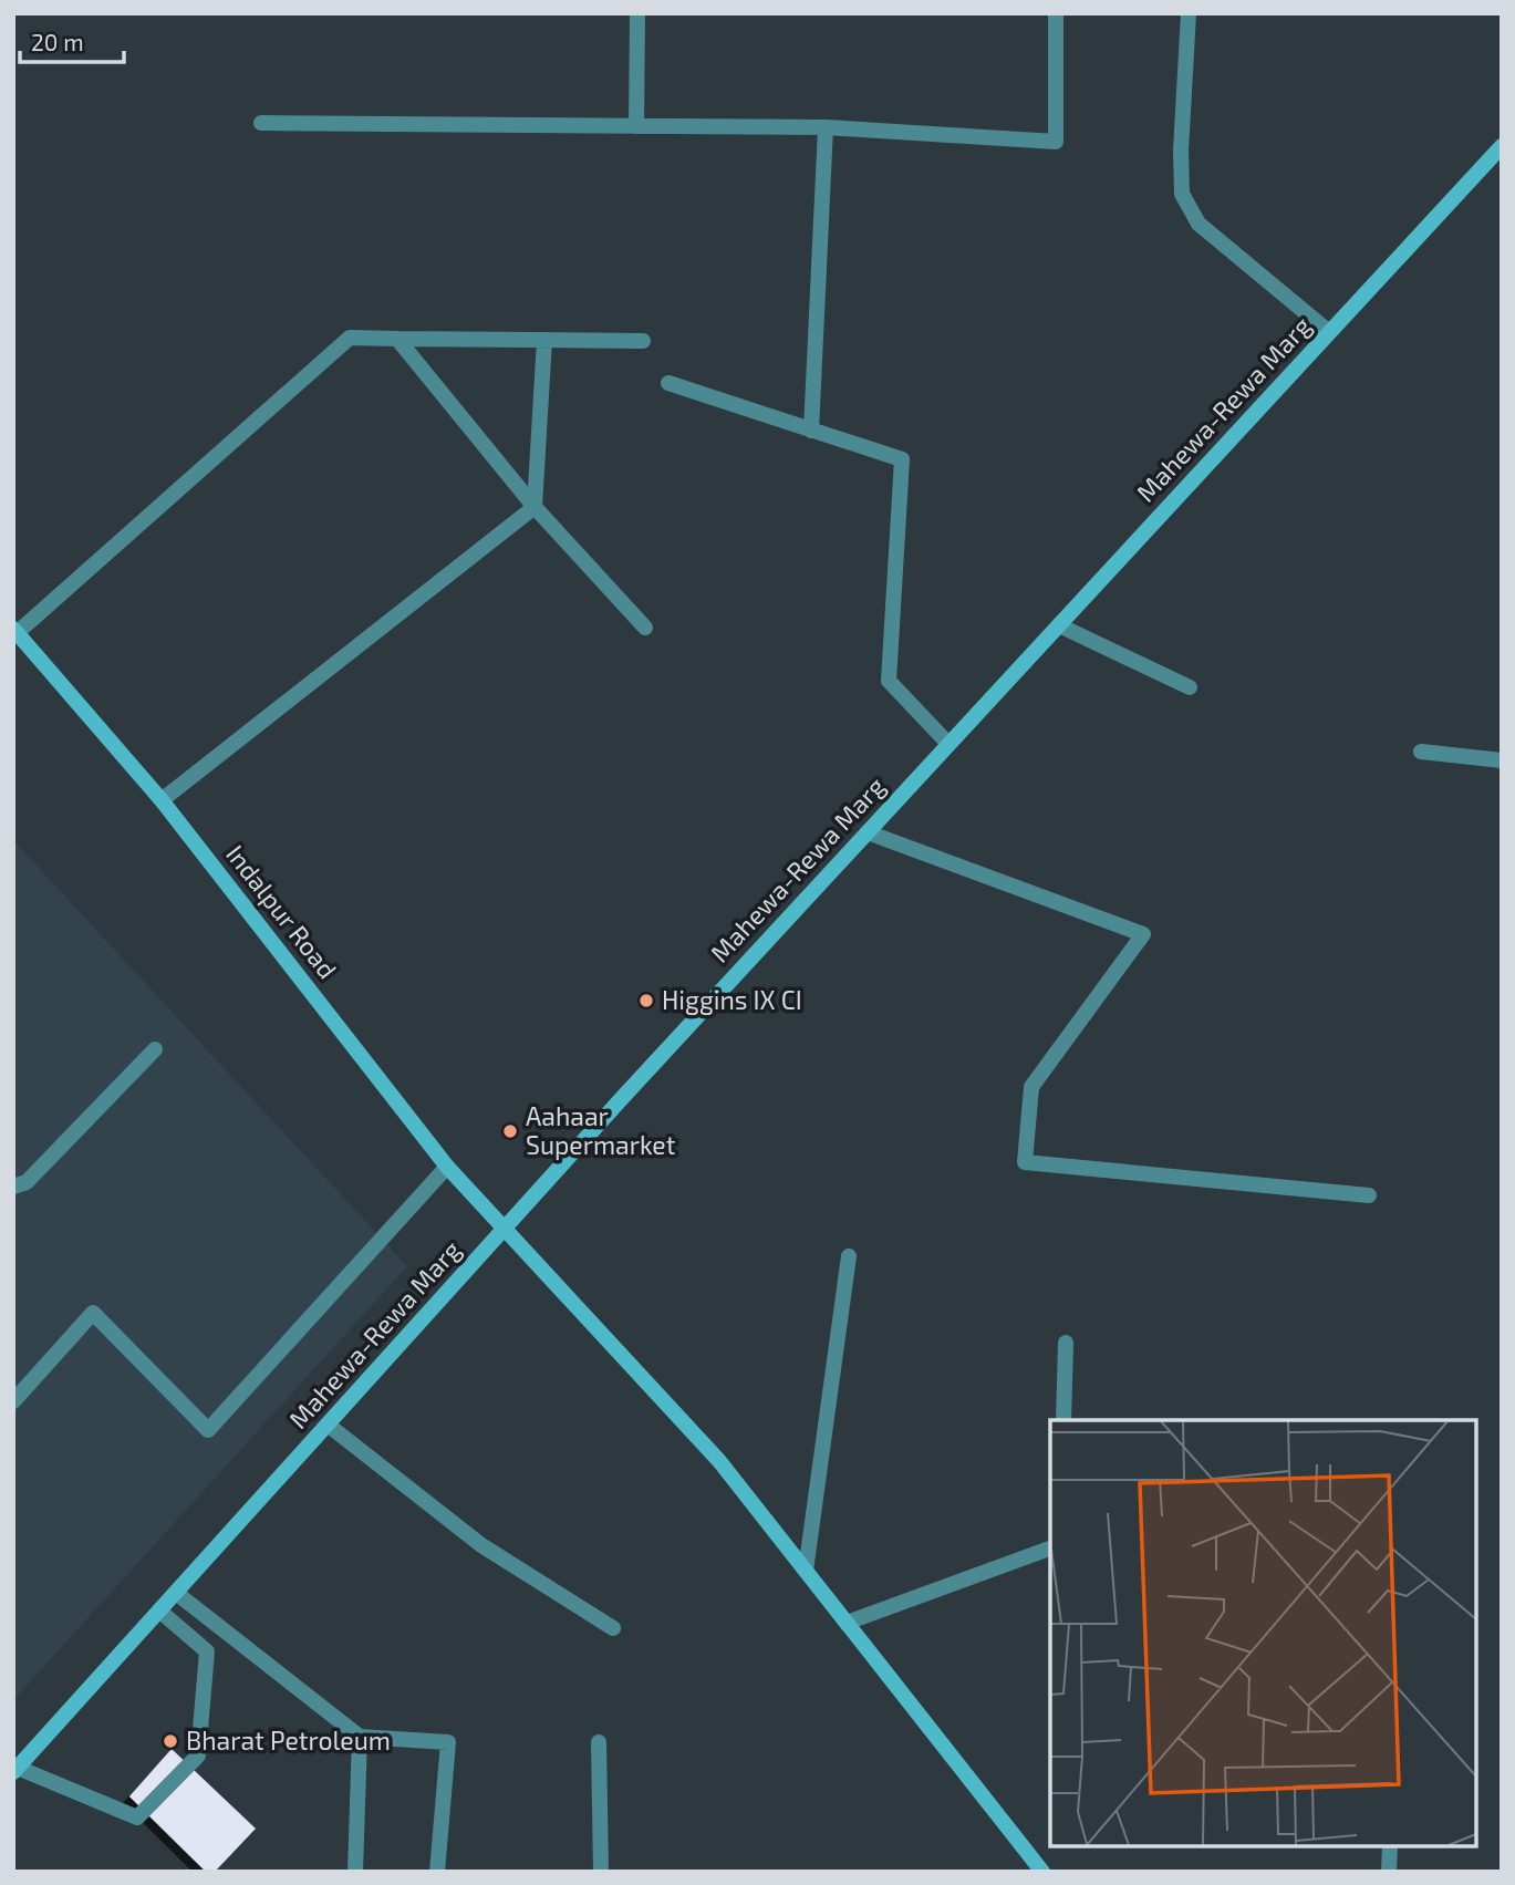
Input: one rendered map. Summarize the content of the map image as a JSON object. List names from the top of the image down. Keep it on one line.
{"streets":{"main road":["Mahewa-Rewa Marg","Indalpur Road"]},"crossings":[["Mahewa-Rewa Marg","Indalpur Road"]],"places":["Higgins IX CI","Aahaar Supermarket","Bharat Petroleum"],"scale_bar":"20 m"}
